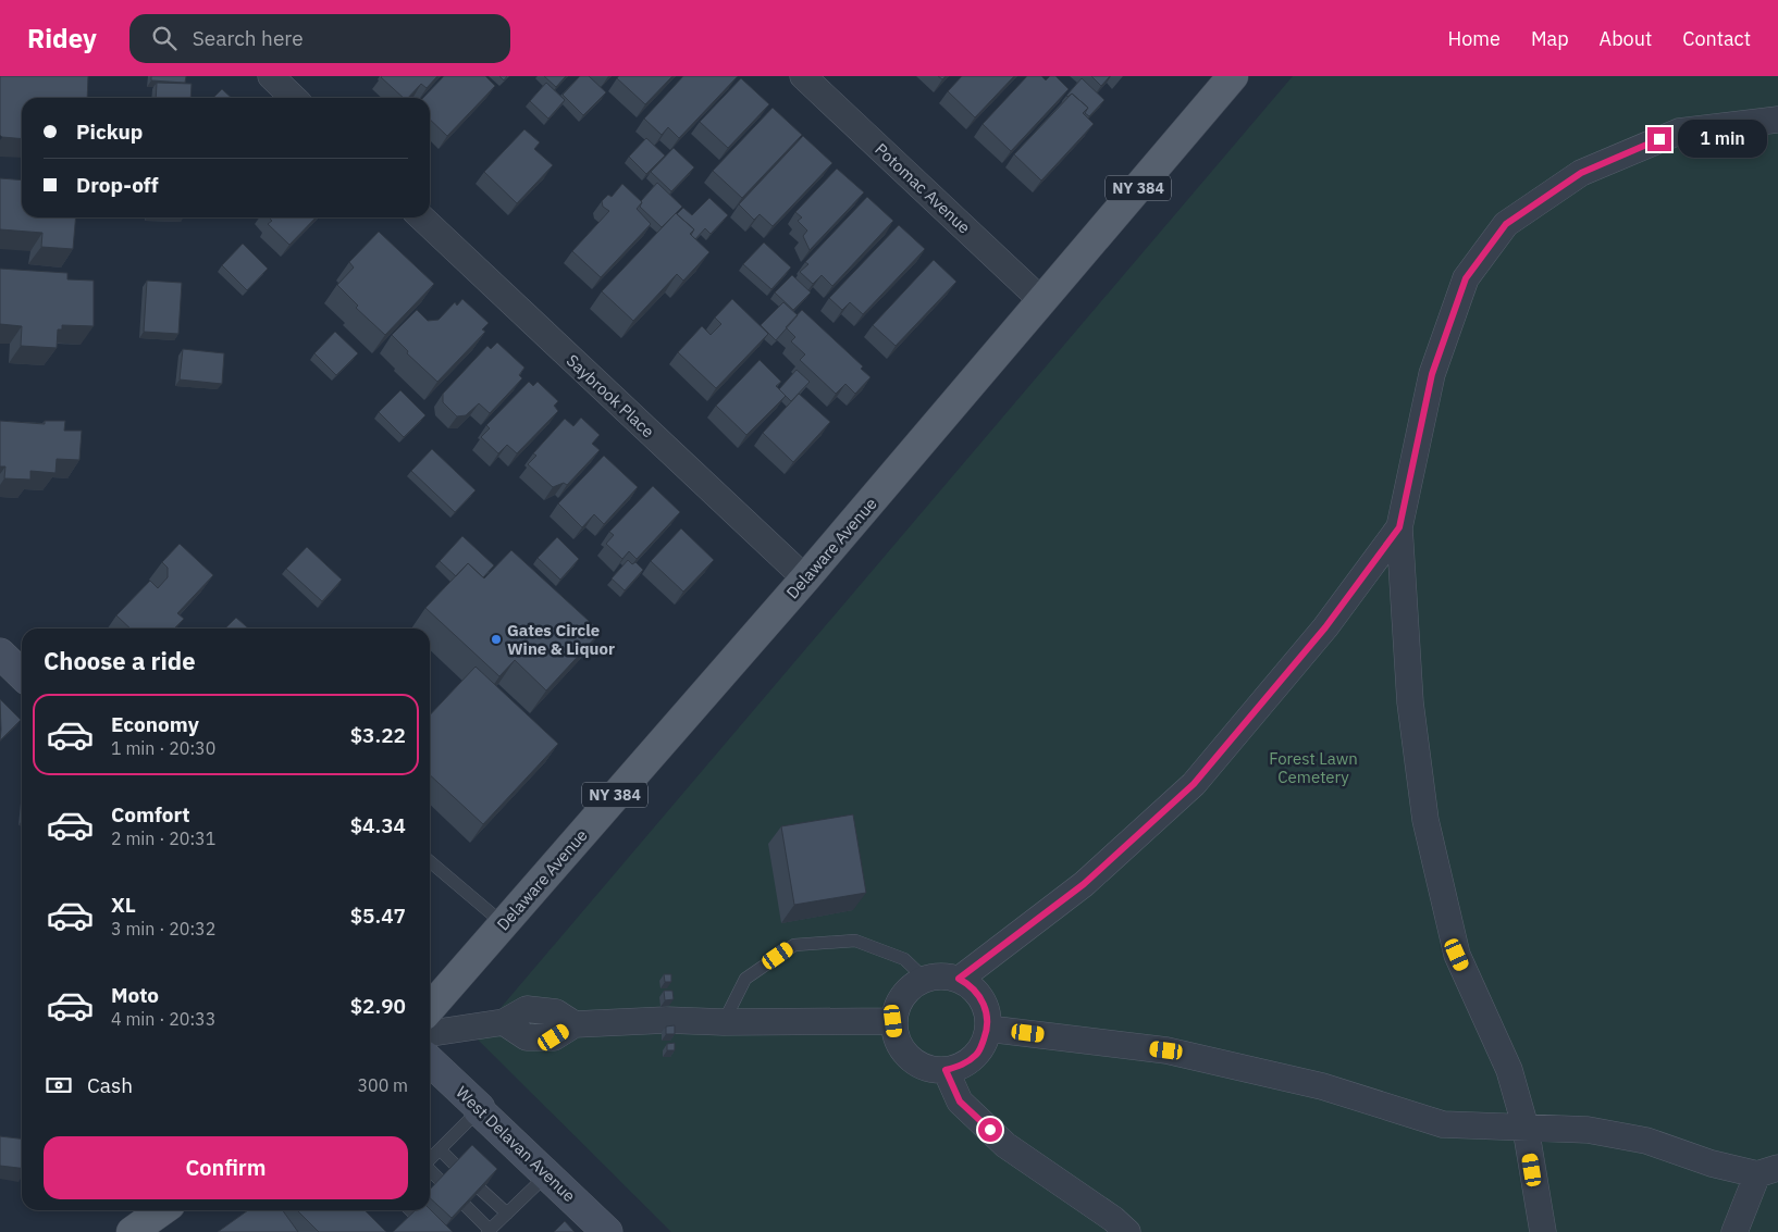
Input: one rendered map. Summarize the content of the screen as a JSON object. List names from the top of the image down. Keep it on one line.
{"streets":{"main road":["NY 384","Delaware Avenue"],"street":["Potomac Avenue","Saybrook Place","West Delavan Avenue"]},"crossings":[["Potomac Avenue","Delaware Avenue"],["Saybrook Place","Delaware Avenue"]],"parks":["Forest Lawn Cemetery"],"places":["Gates Circle Wine & Liquor"],"page":{"header":"Ridey","search":"Search here","nav":["Home","Map","About","Contact"],"banner":["Pickup","Drop-off"],"bubble":"1 min","heading":"Choose a ride","list":[{"name":"Economy","note":"1 min · 20:30","value":"$3.22"},{"name":"Comfort","note":"2 min · 20:31","value":"$4.34"},{"name":"XL","note":"3 min · 20:32","value":"$5.47"},{"name":"Moto","note":"4 min · 20:33","value":"$2.90"}],"pay":["Cash","300 m"],"buttons":"Confirm"}}
